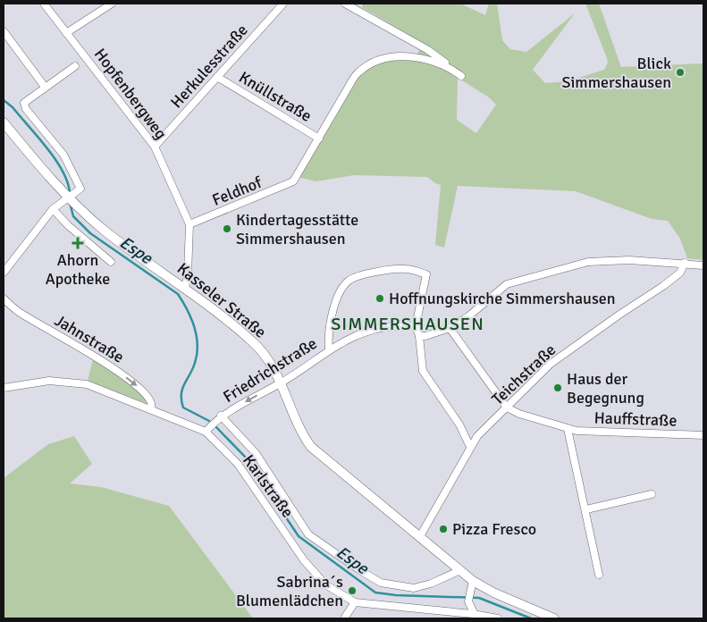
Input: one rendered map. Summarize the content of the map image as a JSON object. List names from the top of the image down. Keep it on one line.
{"streets":{"street":["Herkulesstraße","Hopfenbergweg","Knüllstraße","Feldhof","Kasseler Straße","Jahnstraße","Friedrichstraße","Teichstraße","Hauffstraße","Karlstraße"]},"crossings":[["Herkulesstraße","Hopfenbergweg"],["Herkulesstraße","Knüllstraße"],["Hopfenbergweg","Feldhof"],["Hopfenbergweg","Kasseler Straße"],["Knüllstraße","Feldhof"],["Kasseler Straße","Friedrichstraße"],["Kasseler Straße","Teichstraße"],["Jahnstraße","Karlstraße"],["Friedrichstraße","Karlstraße"],["Teichstraße","Hauffstraße"]],"one_way":["Jahnstraße"],"districts":["SIMMERSHAUSEN"],"water":["Espe"],"places":{"other":["Blick Simmershausen","Kindertagesstätte Simmershausen","Hoffnungskirche Simmershausen","Haus der Begegnung","Pizza Fresco","Sabrina´s Blumenlädchen"],"health":["Ahorn Apotheke"]}}
